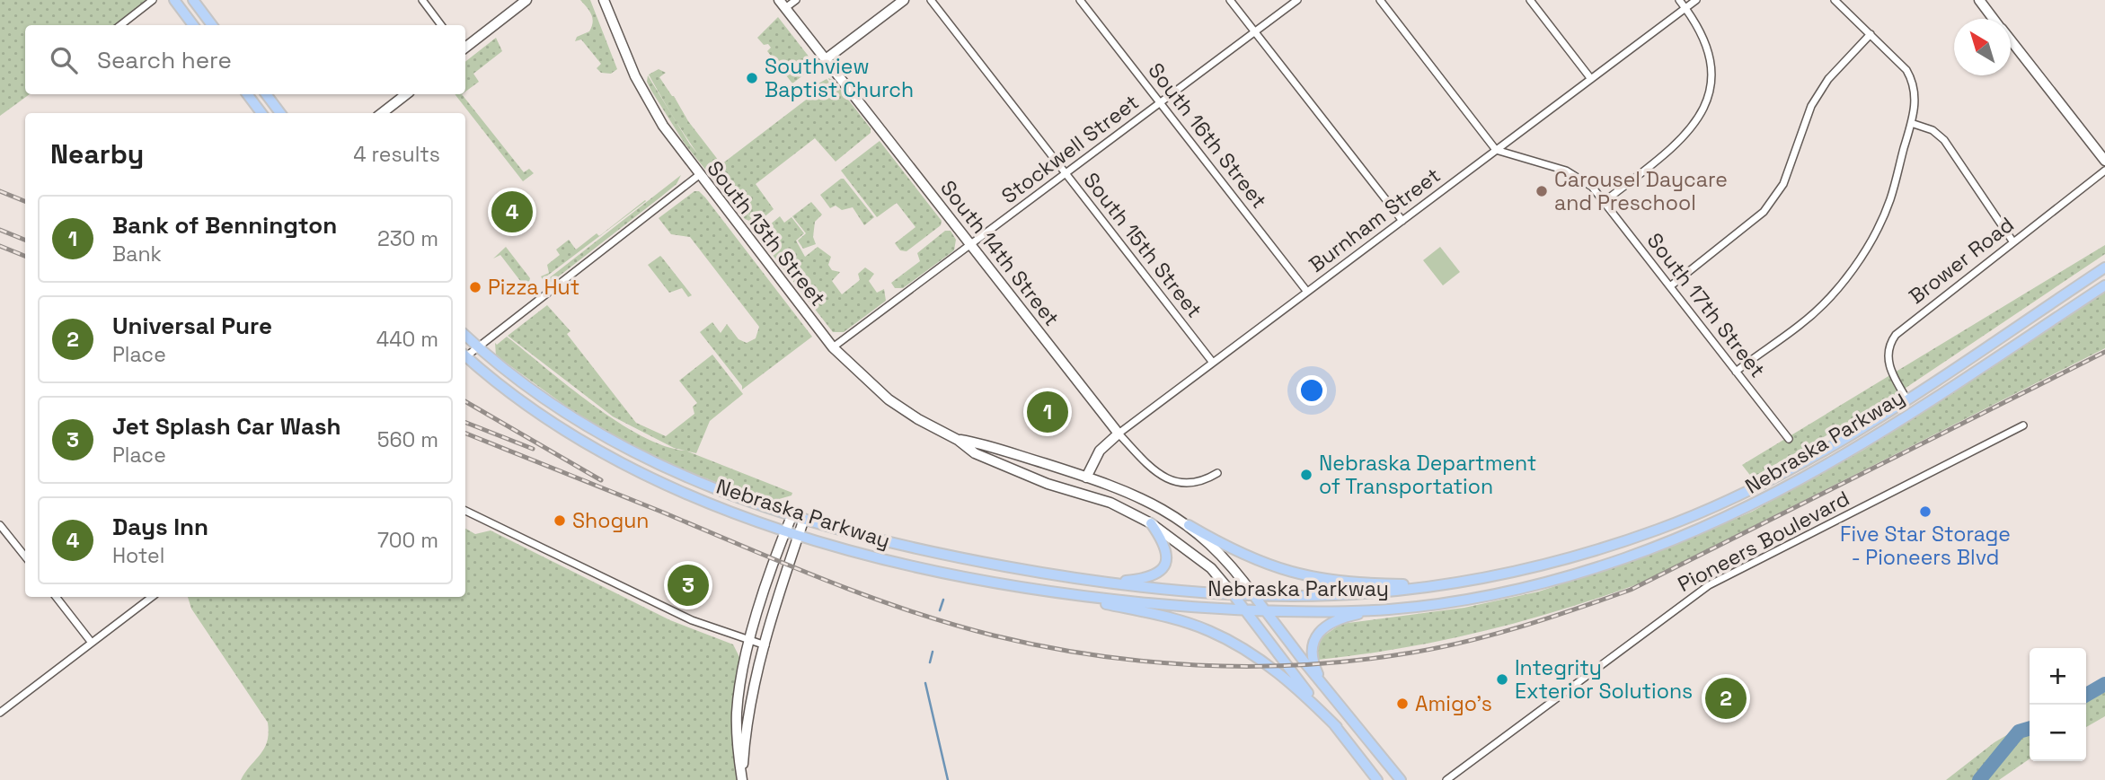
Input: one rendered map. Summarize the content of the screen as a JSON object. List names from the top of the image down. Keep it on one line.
{"streets":{"main road":["Burnham Street","South 13th Street","South 14th Street","Nebraska Parkway"],"street":["South 16th Street","Stockwell Street","South 15th Street","Brower Road","South 17th Street","Pioneers Boulevard"]},"crossings":[["South 16th Street","Stockwell Street"],["South 16th Street","Burnham Street"],["Stockwell Street","South 13th Street"],["Stockwell Street","South 15th Street"],["Stockwell Street","South 14th Street"],["Burnham Street","South 13th Street"],["Burnham Street","South 15th Street"],["Burnham Street","South 14th Street"],["Burnham Street","South 17th Street"],["South 13th Street","Nebraska Parkway"],["Brower Road","Nebraska Parkway"]],"places":["Southview Baptist Church","Carousel Daycare and Preschool","Pizza Hut","Nebraska Department of Transportation","Five Star Storage - Pioneers Blvd","Shogun","Integrity Exterior Solutions","Amigo's"],"north":"top left","page":{"search":"Search here","heading":["Nearby","4 results"],"pins":["4","1","3","2"],"list":[{"mark":"1","name":"Bank of Bennington","note":"Bank","value":"230 m"},{"mark":"2","name":"Universal Pure","note":"Place","value":"440 m"},{"mark":"3","name":"Jet Splash Car Wash","note":"Place","value":"560 m"},{"mark":"4","name":"Days Inn","note":"Hotel","value":"700 m"}],"map_buttons":["+","−"]}}
